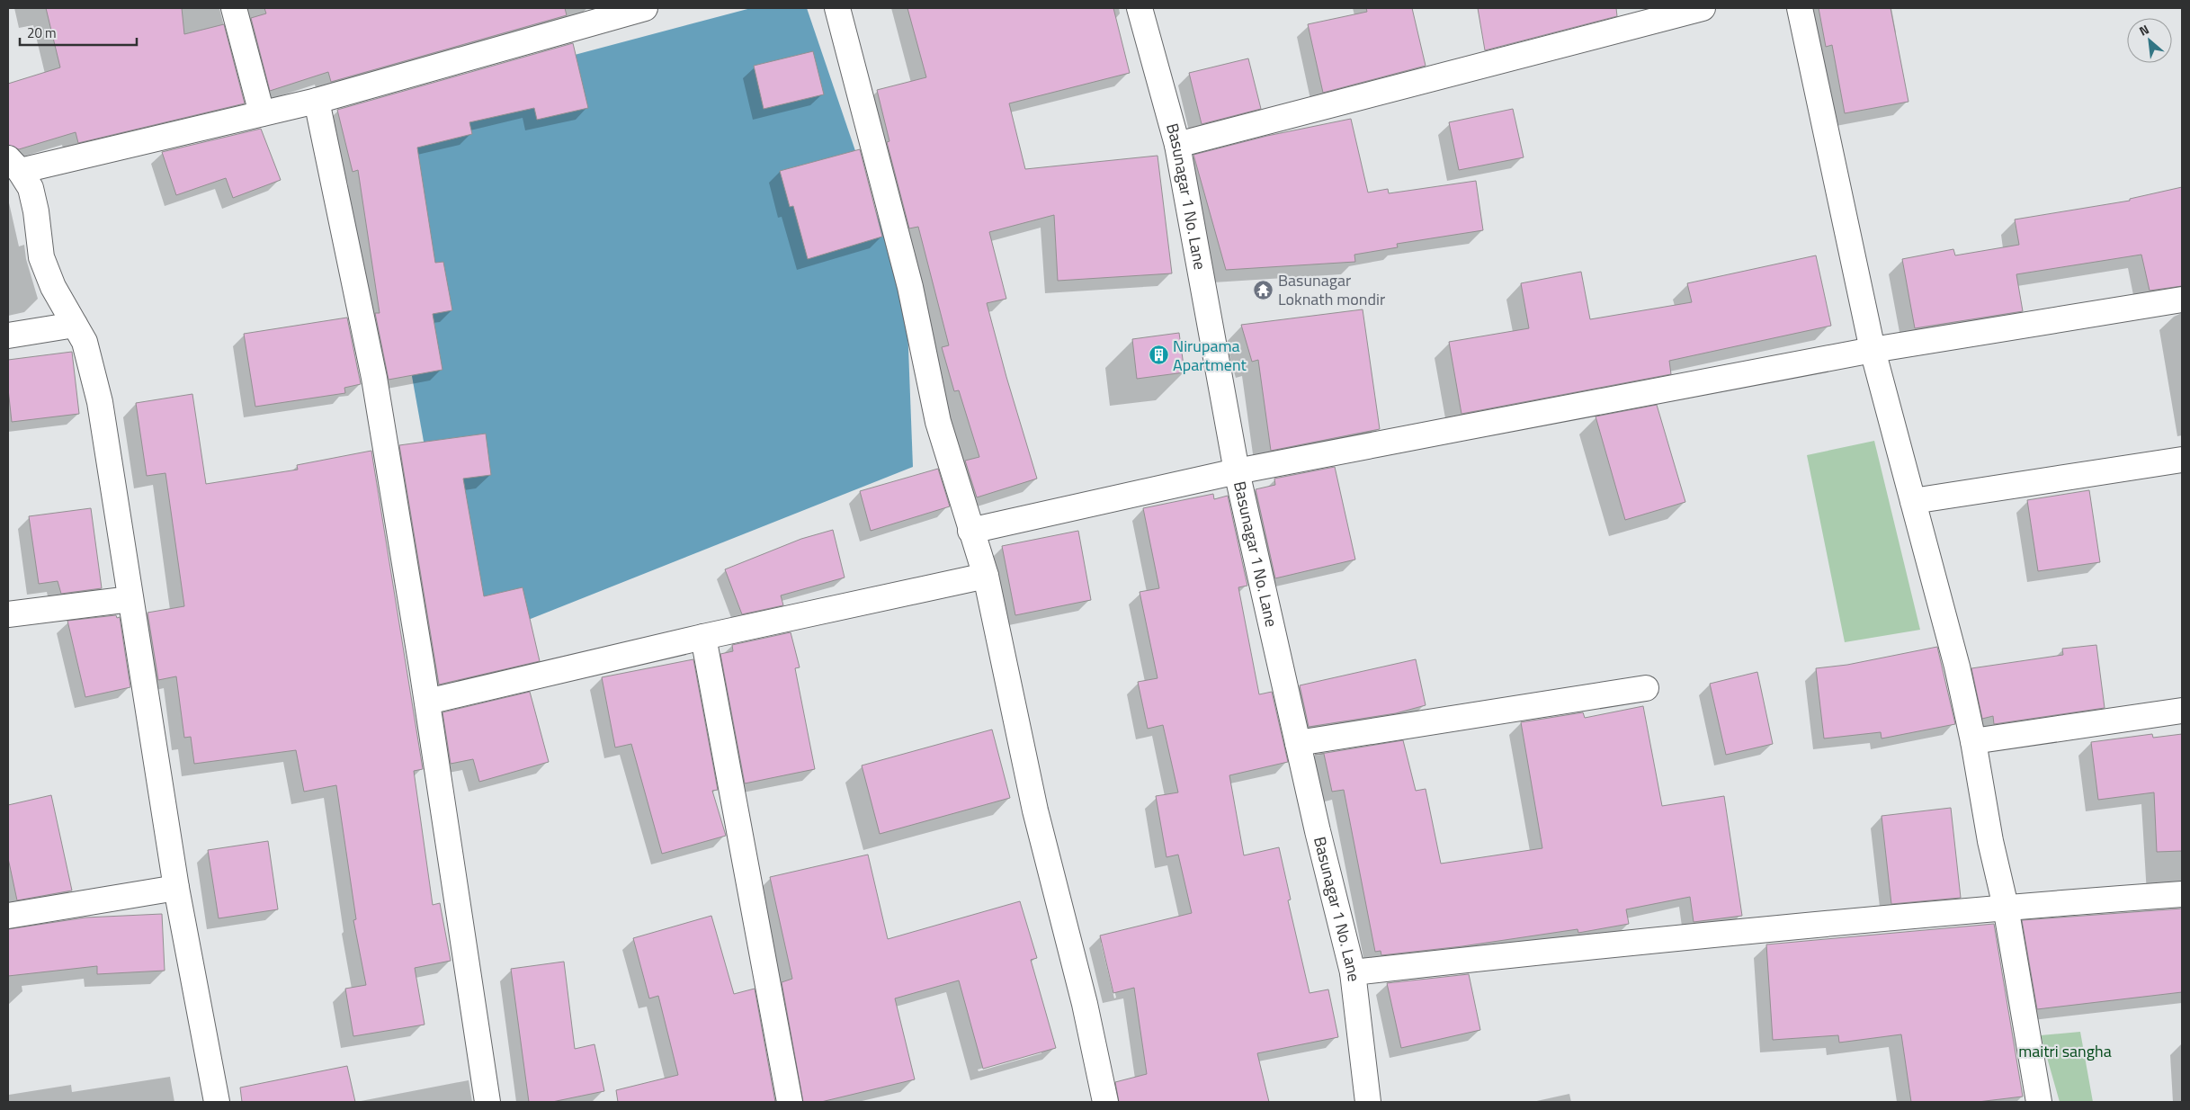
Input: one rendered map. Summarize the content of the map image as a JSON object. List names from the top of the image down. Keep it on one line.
{"streets":{"street":["Basunagar 1 No. Lane"]},"parks":["maitri sangha"],"places":{"temple":["Basunagar Loknath mondir"],"building":["Nirupama Apartment"]},"scale_bar":"20 m","north":"top left"}
